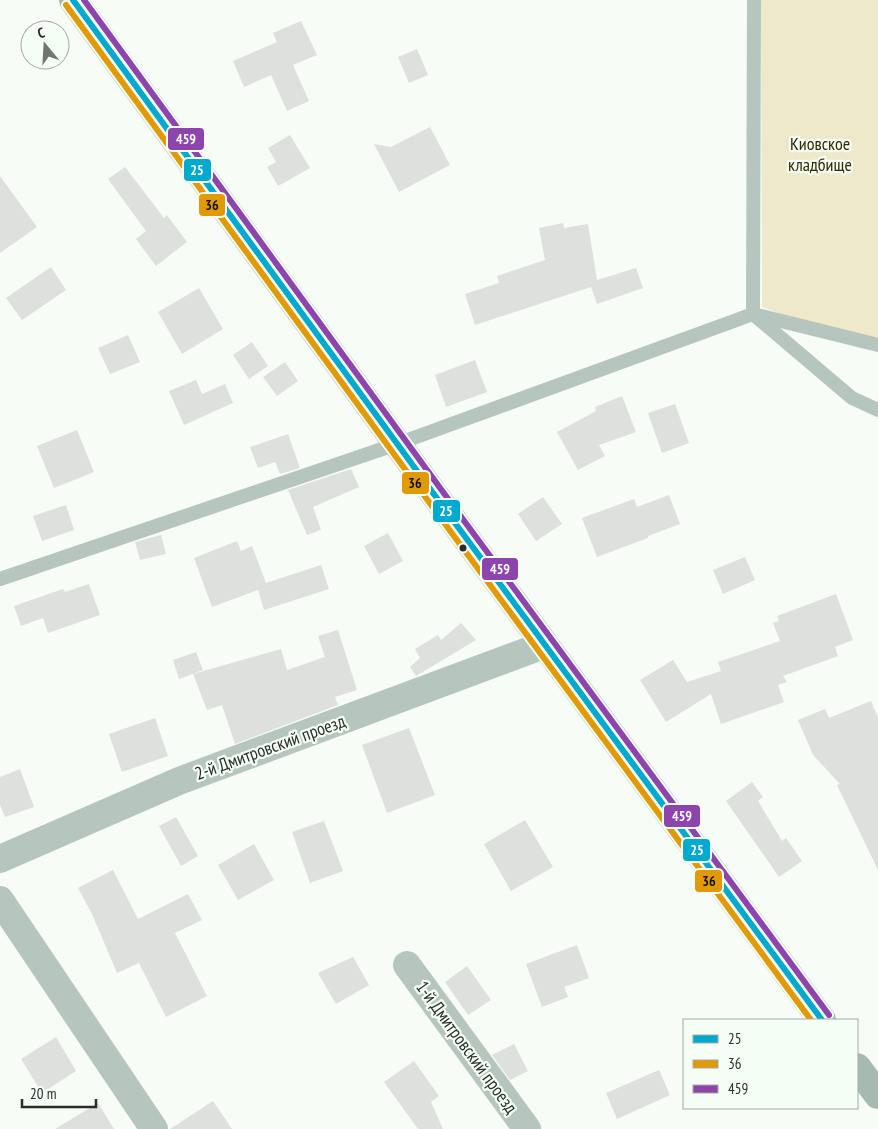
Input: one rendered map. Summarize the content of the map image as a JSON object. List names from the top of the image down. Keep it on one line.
{"streets":{"street":["2-й Дмитровский проезд","1-й Дмитровский проезд"]},"parks":["Киовское кладбище"],"lines":["transit line 25","transit line 459","transit line 36"],"legend":["25","36","459"],"scale_bar":"20 m","north":"top"}
